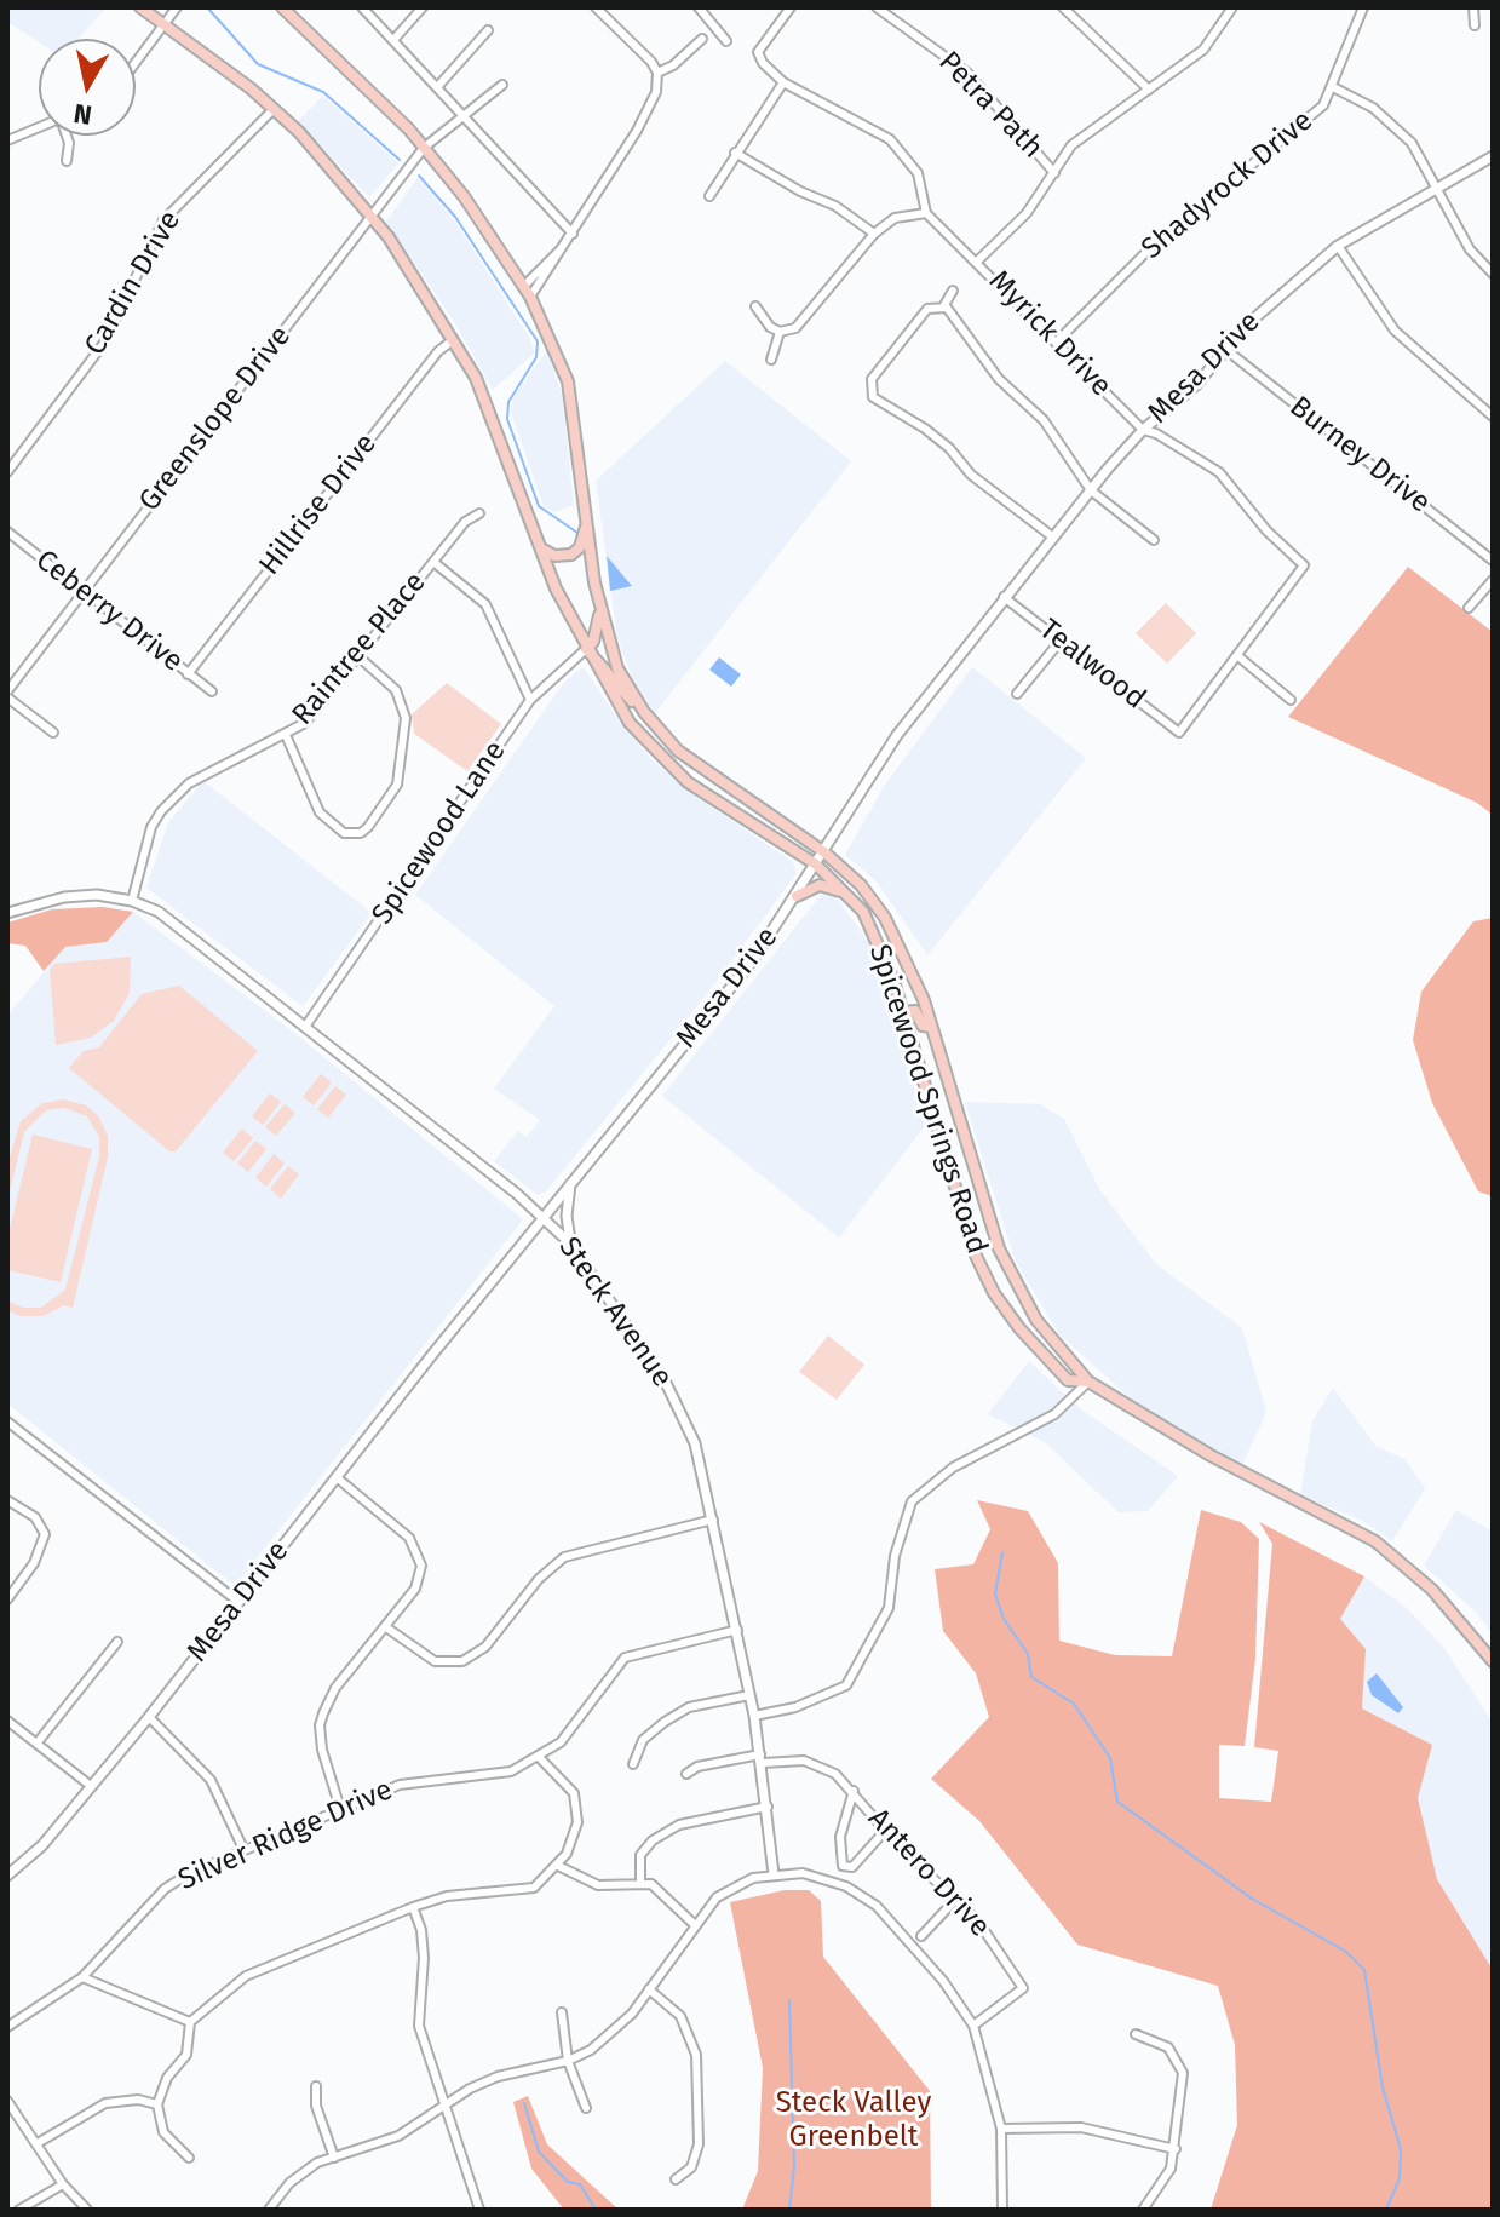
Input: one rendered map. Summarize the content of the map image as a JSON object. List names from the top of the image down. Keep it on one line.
{"streets":{"main road":["Spicewood Springs Road"],"street":["Petra Path","Shadyrock Drive","Cardin Drive","Myrick Drive","Mesa Drive","Greenslope Drive","Burney Drive","Hillrise Drive","Ceberry Drive","Raintree Place","Tealwood","Spicewood Lane","Steck Avenue","Silver Ridge Drive","Antero Drive"]},"crossings":[["Shadyrock Drive","Myrick Drive"],["Cardin Drive","Spicewood Springs Road"],["Myrick Drive","Mesa Drive"],["Myrick Drive","Tealwood"],["Mesa Drive","Burney Drive"],["Mesa Drive","Tealwood"],["Mesa Drive","Spicewood Springs Road"],["Mesa Drive","Steck Avenue"],["Greenslope Drive","Ceberry Drive"],["Greenslope Drive","Spicewood Springs Road"],["Hillrise Drive","Ceberry Drive"],["Hillrise Drive","Spicewood Springs Road"],["Raintree Place","Steck Avenue"],["Spicewood Lane","Spicewood Springs Road"],["Spicewood Lane","Steck Avenue"],["Steck Avenue","Silver Ridge Drive"],["Steck Avenue","Antero Drive"]],"parks":["Steck Valley Greenbelt"],"north":"bottom"}
